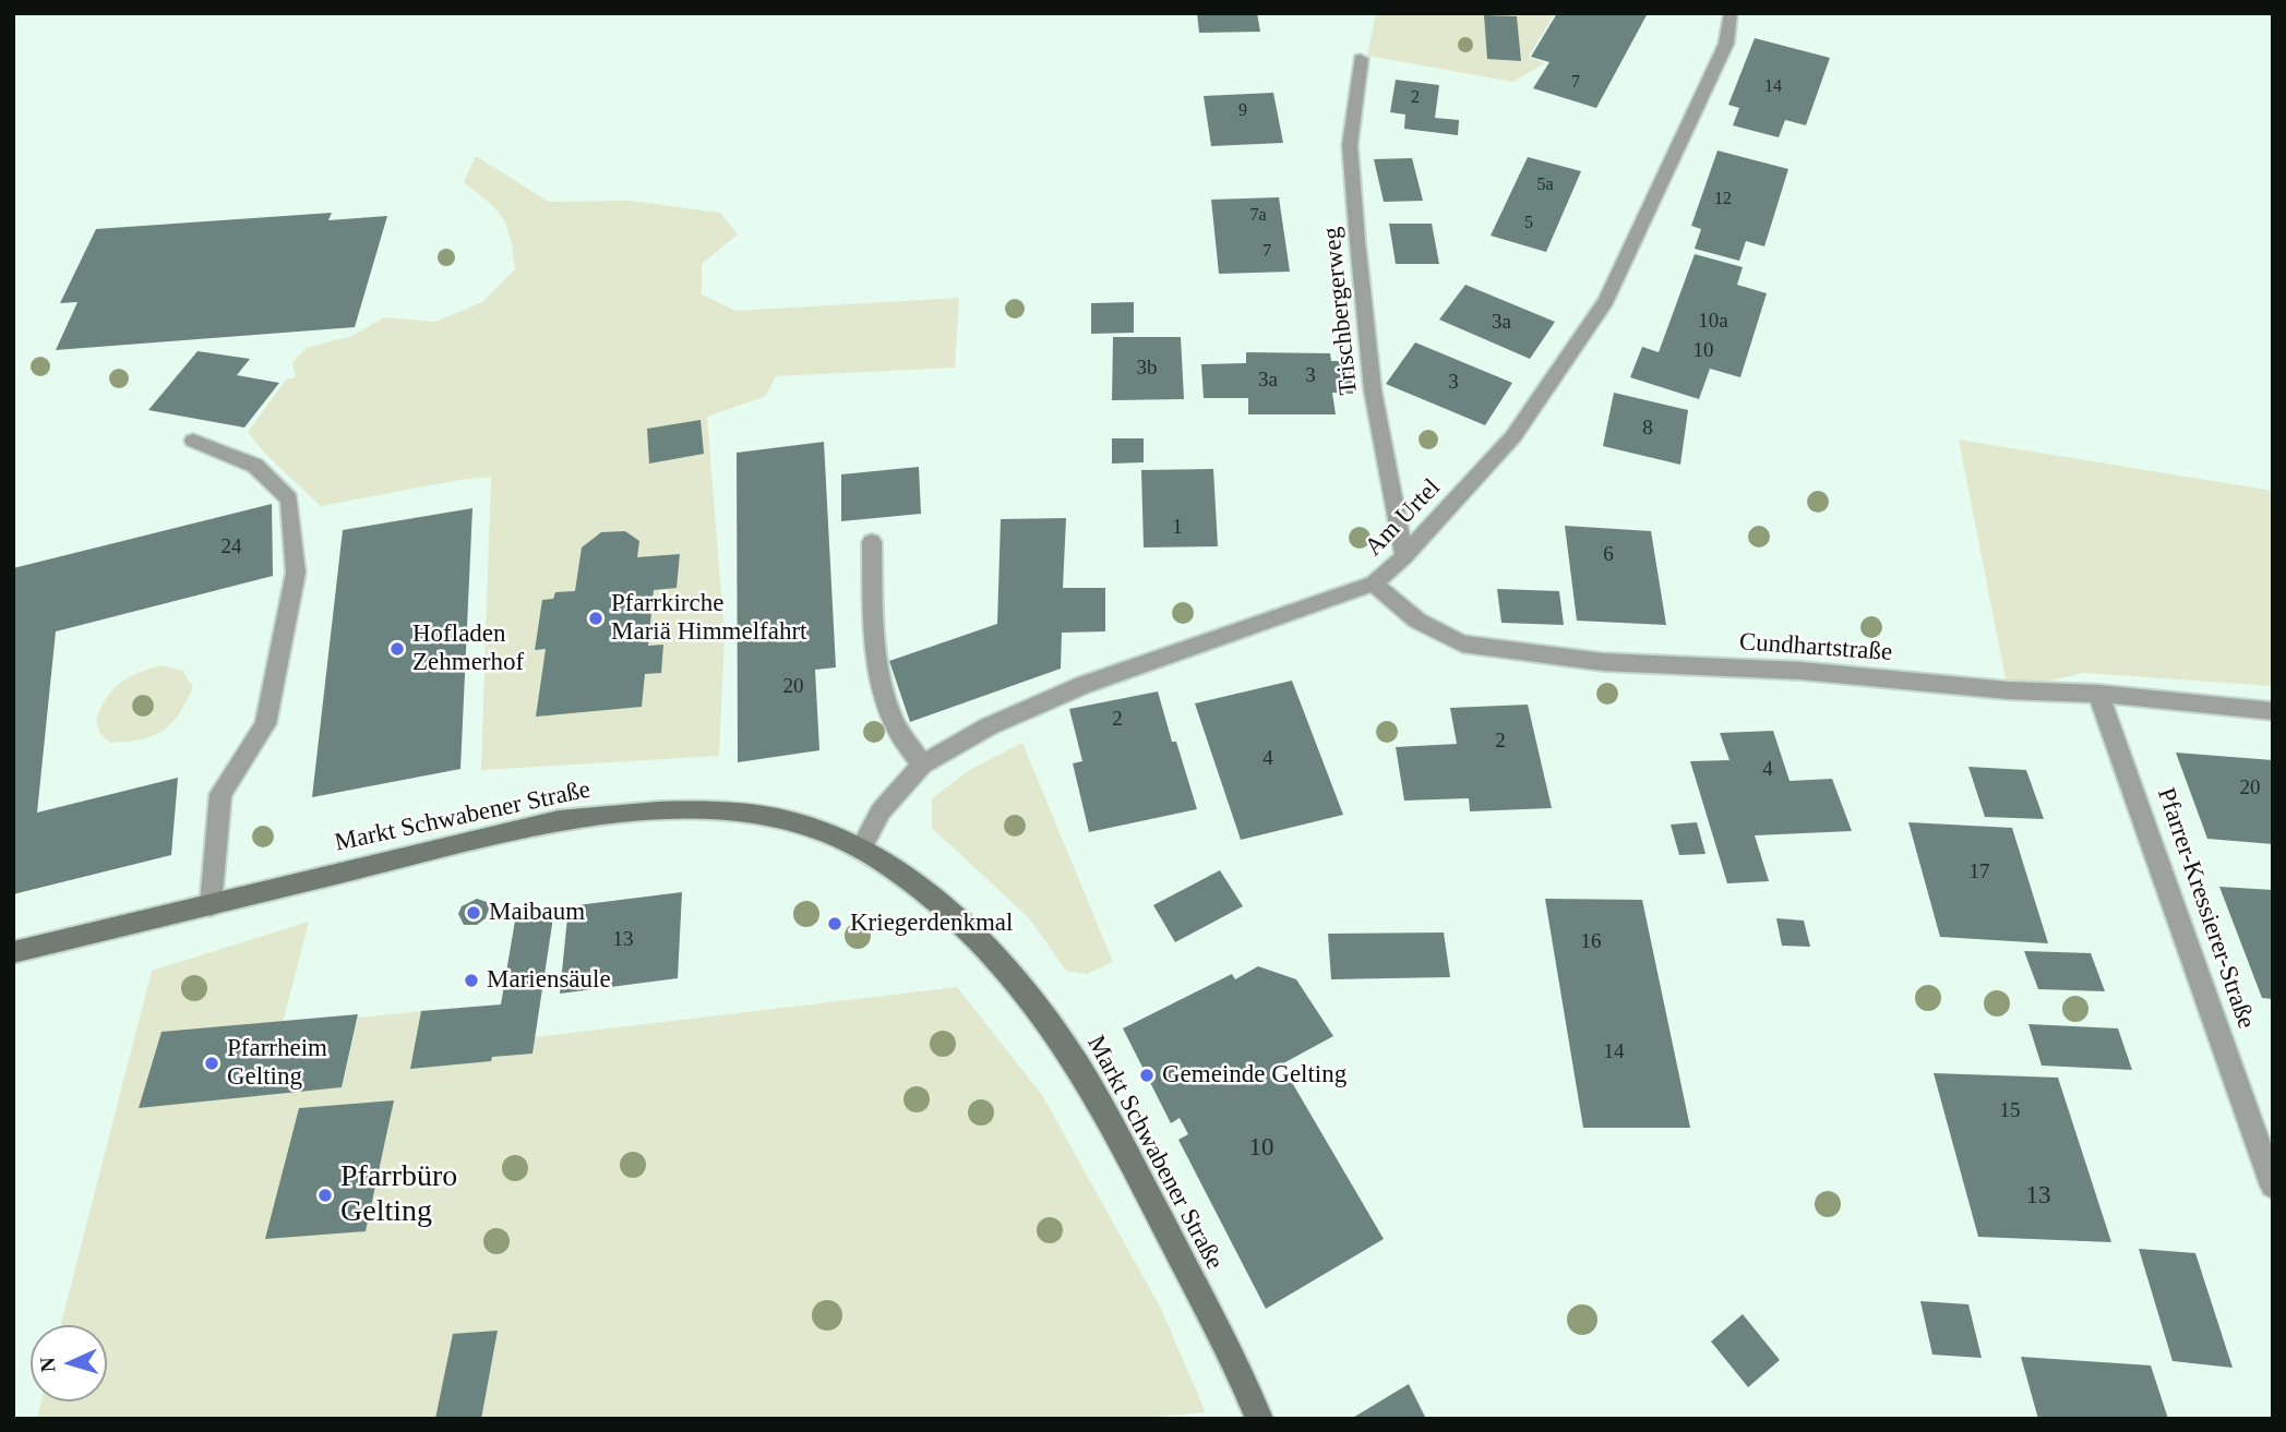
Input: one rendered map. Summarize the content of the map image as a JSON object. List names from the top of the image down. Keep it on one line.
{"streets":{"main road":["Markt Schwabener Straße"],"street":["Trischbergerweg","Am Urtel","Cundhartstraße","Pfarrer-Kressierer-Straße"]},"crossings":[["Trischbergerweg","Am Urtel"],["Am Urtel","Cundhartstraße"],["Am Urtel","Markt Schwabener Straße"],["Cundhartstraße","Pfarrer-Kressierer-Straße"]],"places":["Pfarrkirche Mariä Himmelfahrt","Hofladen Zehmerhof","Maibaum","Kriegerdenkmal","Mariensäule","Pfarrheim Gelting","Gemeinde Gelting","Pfarrbüro Gelting"],"house_numbers":["7","14","2","9","5a","12","7a","5","7","10a","3a","10","3b","3","3a","3","8","1","24","6","20","2","2","4","4","20","17","13","16","14","15","10","13"],"north":"left"}
